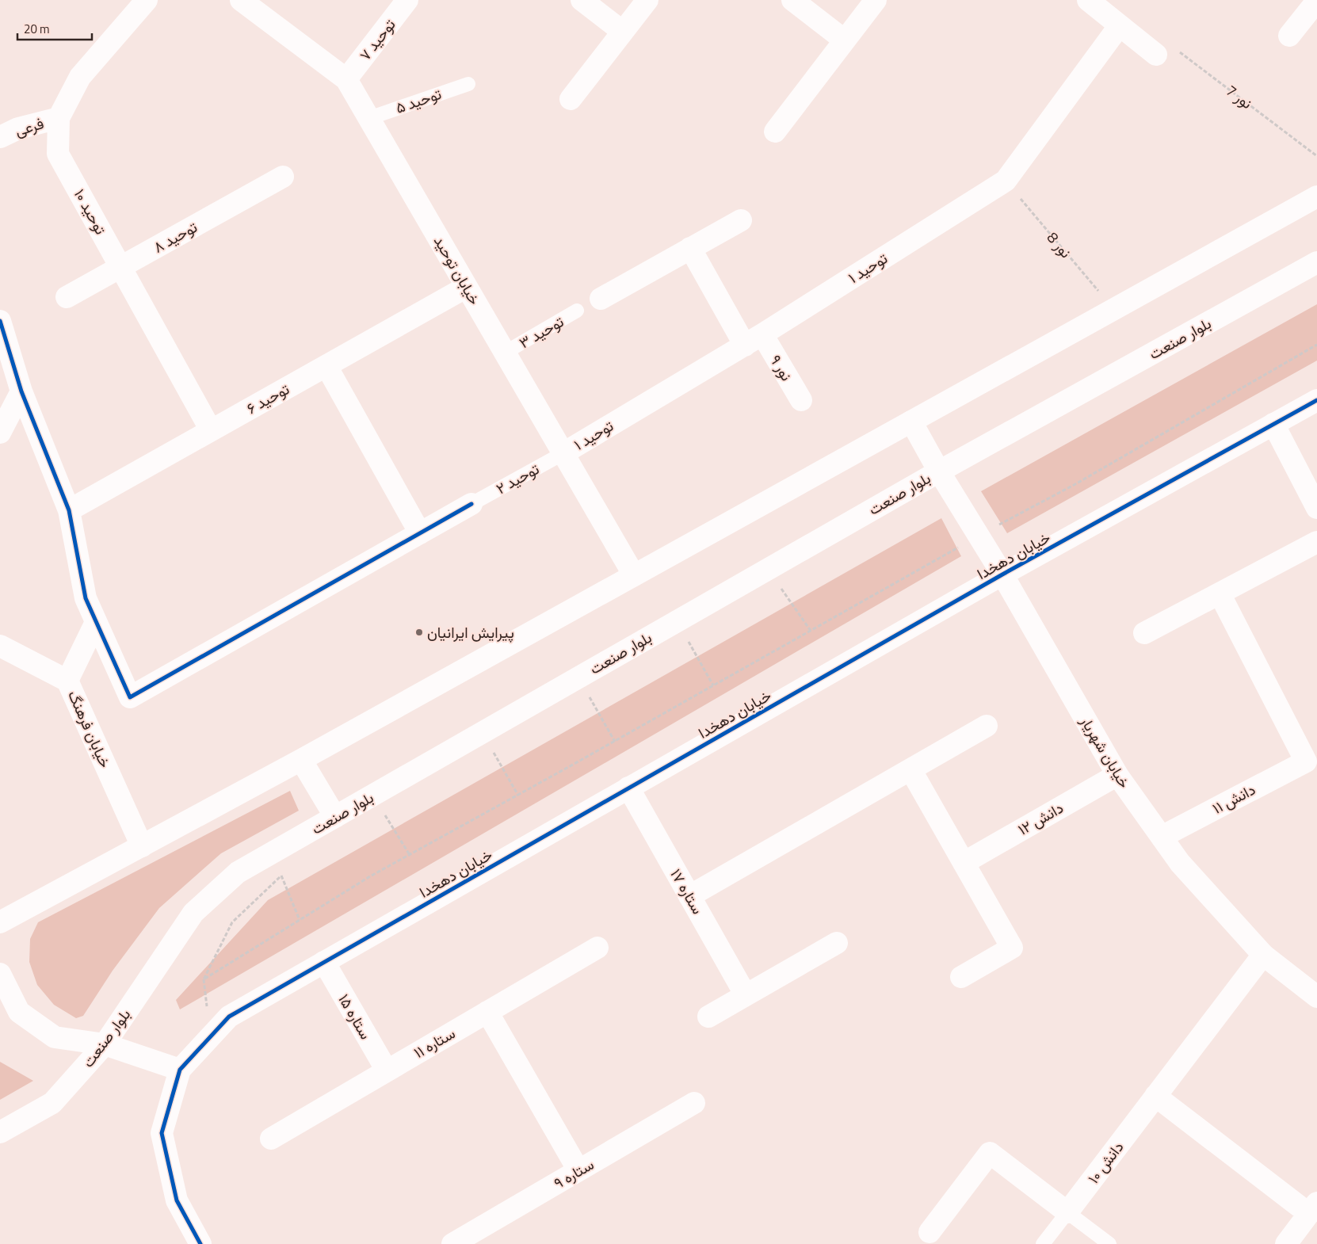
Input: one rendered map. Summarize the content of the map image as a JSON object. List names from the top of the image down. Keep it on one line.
{"streets":{"street":["توحید ۷","فرعی","توحید ۱۰","توحید ۸","توحید ۱","خیابان توحید","بلوار صنعت","نور ۹","توحید ۶","خیابان دهخدا","خیابان فرهنگ","خیابان شهریار","دانش ۱۱","دانش ۱۲","ستاره ۱۷","ستاره ۱۵","ستاره ۱۱","دانش ۱۰","ستاره ۹"],"lane":["توحید ۵","توحید ۳","توحید ۲"],"path":["نور 7","نور 8"]},"crossings":[["توحید ۷","خیابان توحید"],["توحید ۵","خیابان توحید"],["فرعی","توحید ۱۰"],["توحید ۱۰","توحید ۸"],["توحید ۱۰","توحید ۶"],["نور 8","توحید ۱"],["توحید ۱","خیابان توحید"],["توحید ۱","نور ۹"],["توحید ۱","توحید ۲"],["خیابان توحید","توحید ۳"],["خیابان توحید","توحید ۶"],["خیابان توحید","توحید ۲"],["بلوار صنعت","خیابان شهریار"],["خیابان دهخدا","خیابان شهریار"],["خیابان دهخدا","ستاره ۱۷"],["خیابان دهخدا","ستاره ۱۵"],["خیابان شهریار","دانش ۱۱"],["خیابان شهریار","دانش ۱۲"],["خیابان شهریار","دانش ۱۰"],["ستاره ۱۵","ستاره ۱۱"]],"places":["پیرایش ایرانیان"],"scale_bar":"20 m"}
